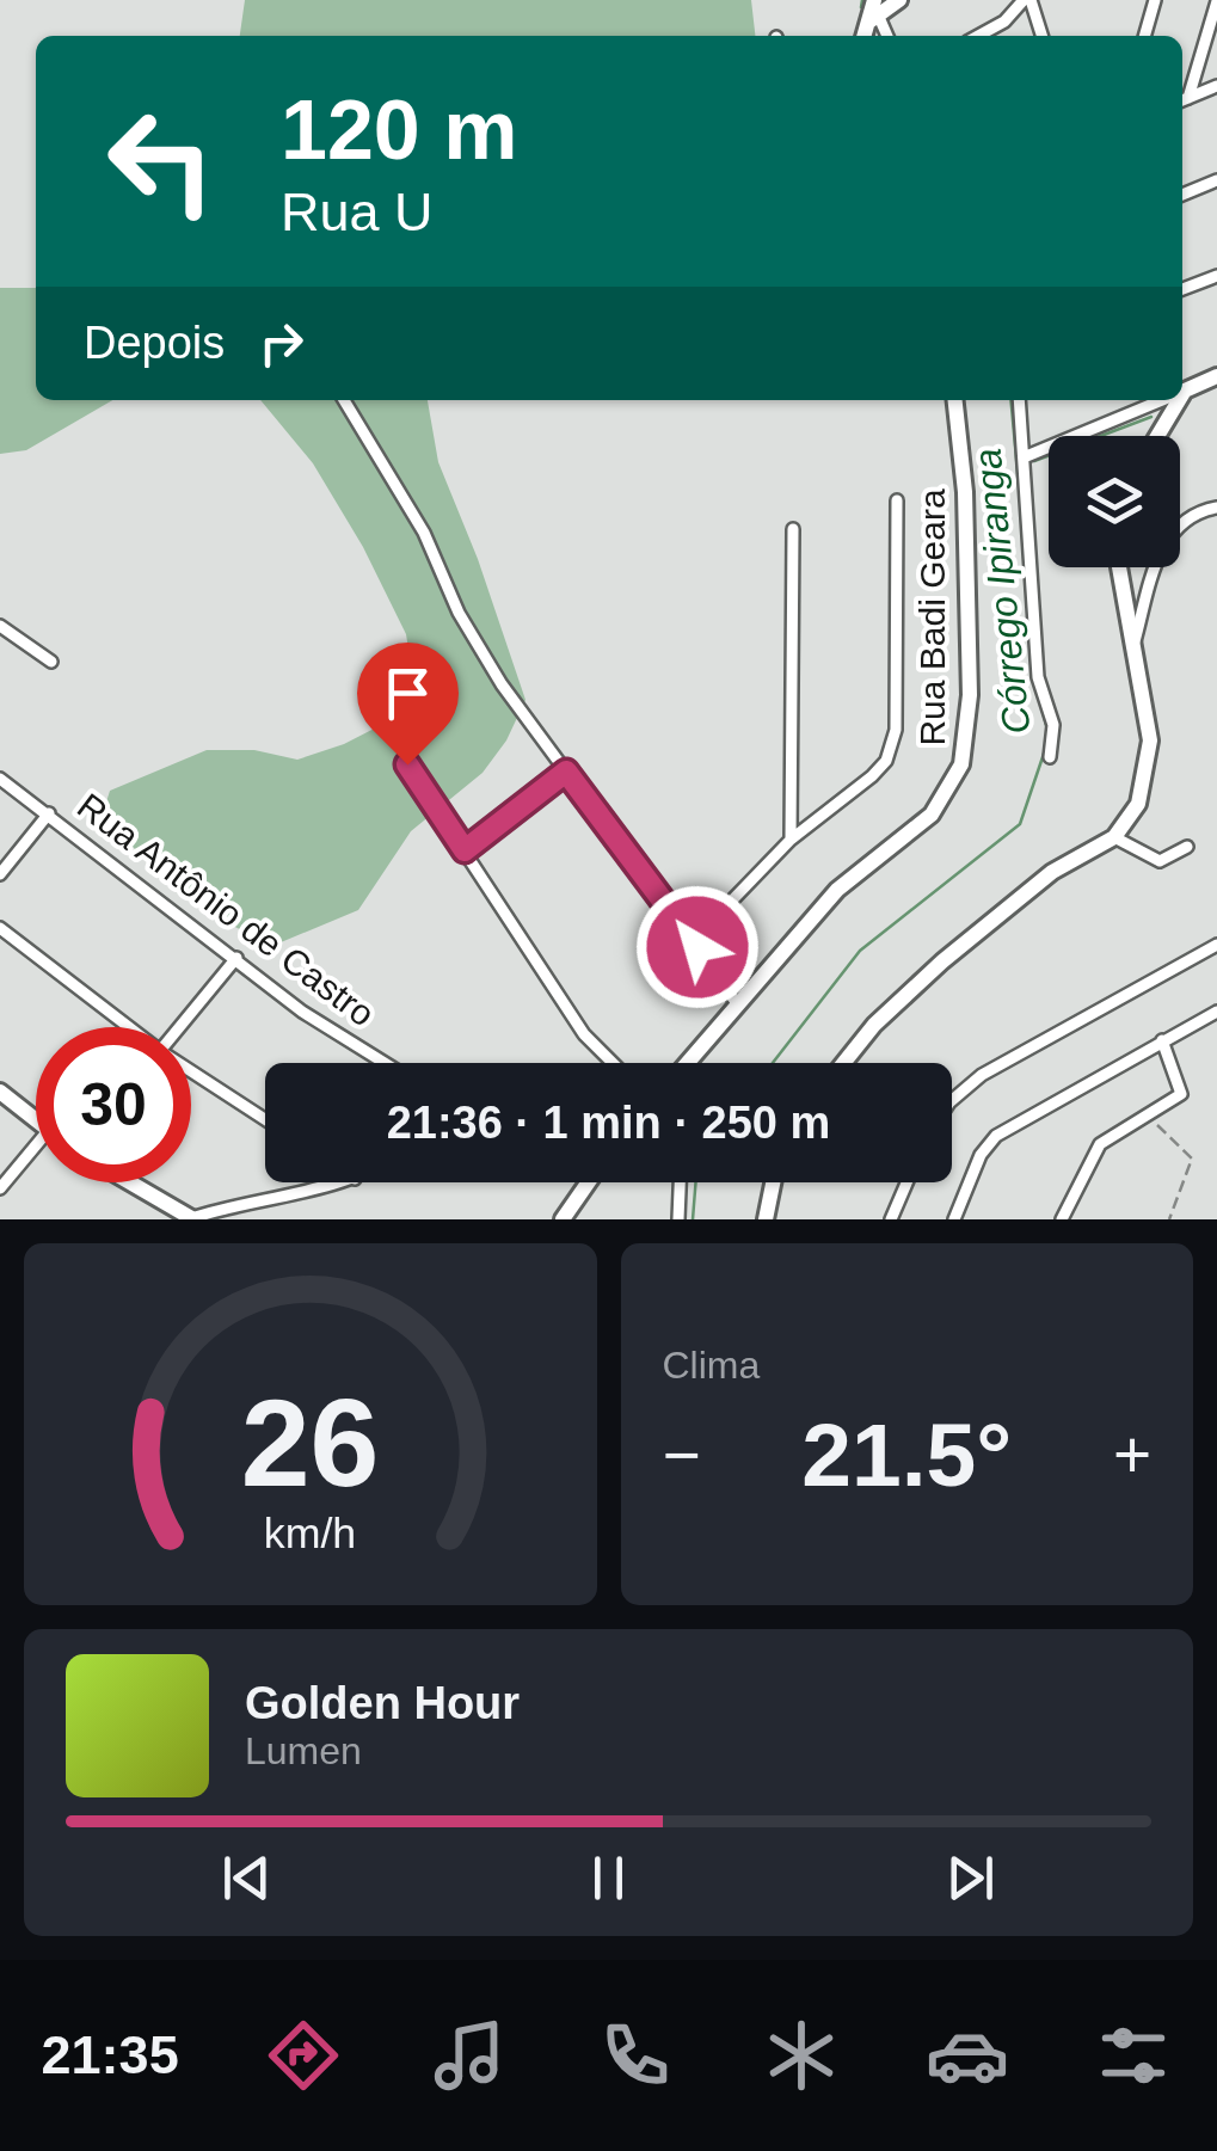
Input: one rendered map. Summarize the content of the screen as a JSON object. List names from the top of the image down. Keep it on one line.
{"streets":{"street":["Rua Badi Geara","Rua Antônio de Castro"]},"water":["Córrego Ipiranga"],"page":{"turn":["120 m","Rua U"],"then":"Depois","limit":"30","trip":"21:36 · 1 min · 250 m","tile":"Clima","heat":["−","21.5°","+"],"song":["Golden Hour","Lumen"],"tabs":"21:35","gauge":["26","km/h"]}}
